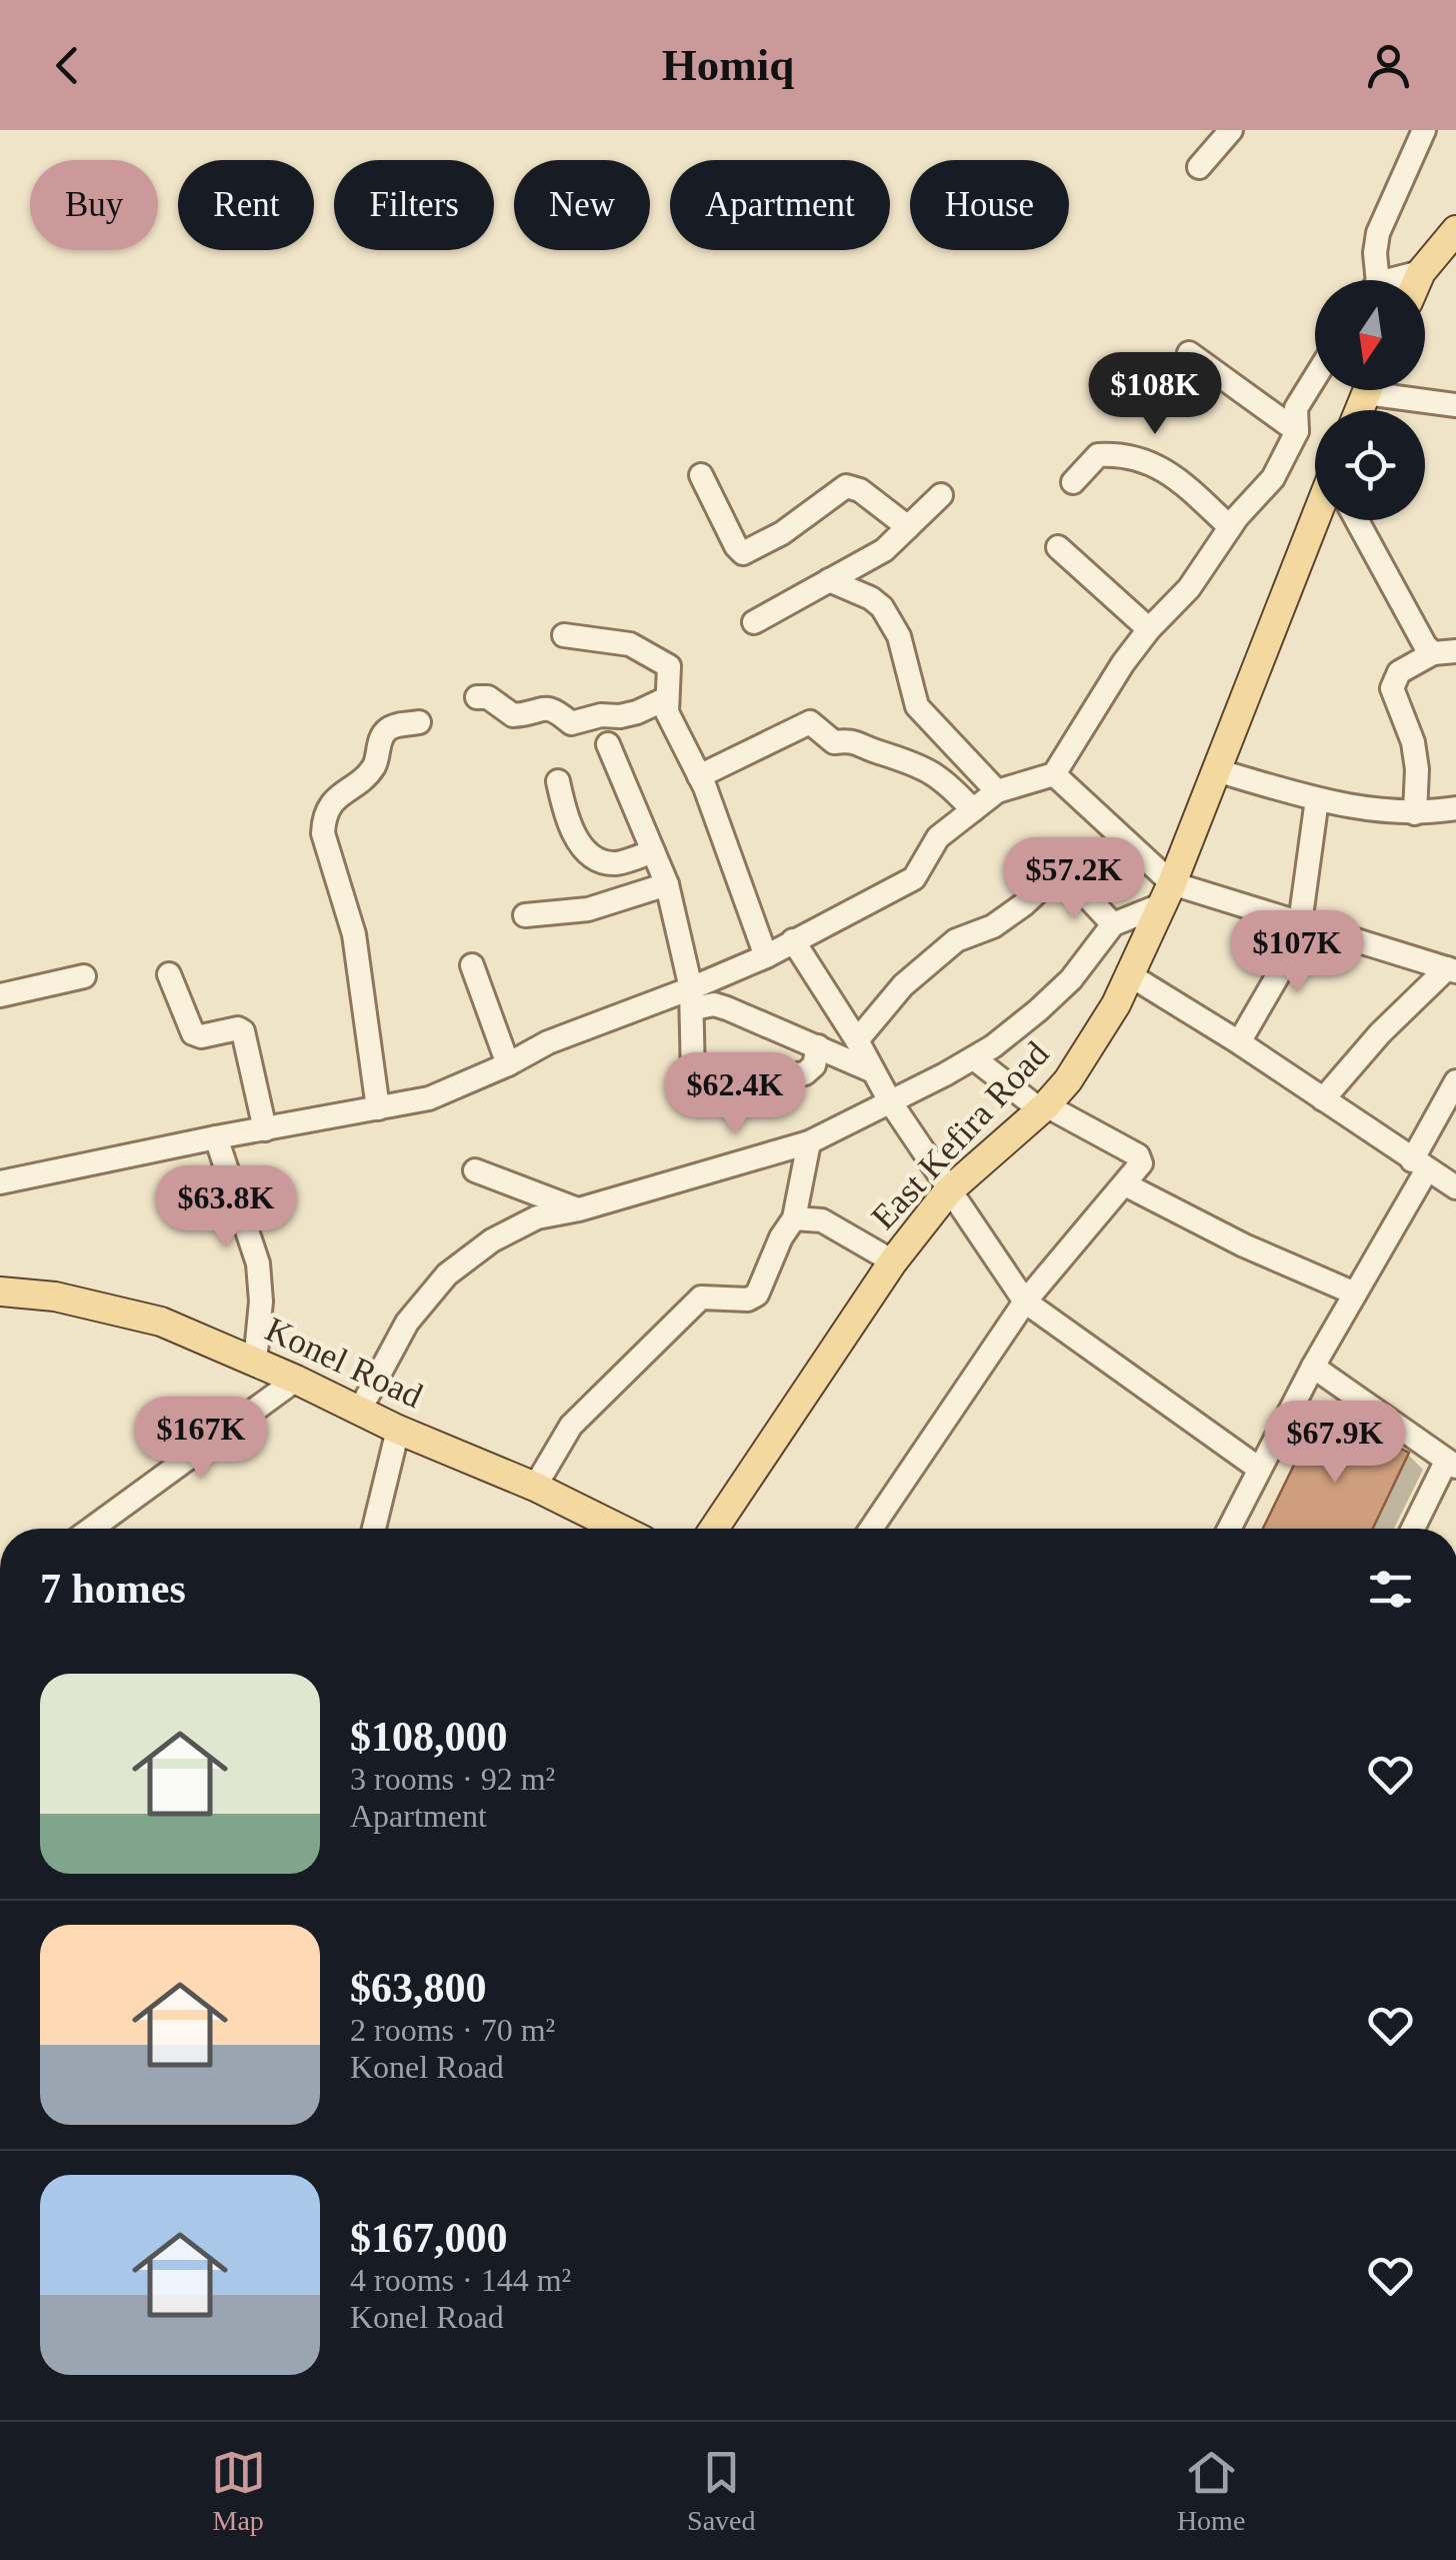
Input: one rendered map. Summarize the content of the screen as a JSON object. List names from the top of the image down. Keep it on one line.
{"streets":{"main road":["East Kefira Road","Konel Road"]},"north":"bottom","page":{"header":"Homiq","chip":["Buy","Rent","Filters","New","Apartment","House"],"price":["$108K","$57.2K","$107K","$62.4K","$63.8K","$167K","$67.9K"],"heading":"7 homes","list":[{"name":"$108,000","note":"3 rooms · 92 m² · Apartment"},{"name":"$63,800","note":"2 rooms · 70 m² · Konel Road"},{"name":"$167,000","note":"4 rooms · 144 m² · Konel Road"}],"tabs":["Map","Saved","Home"]}}
